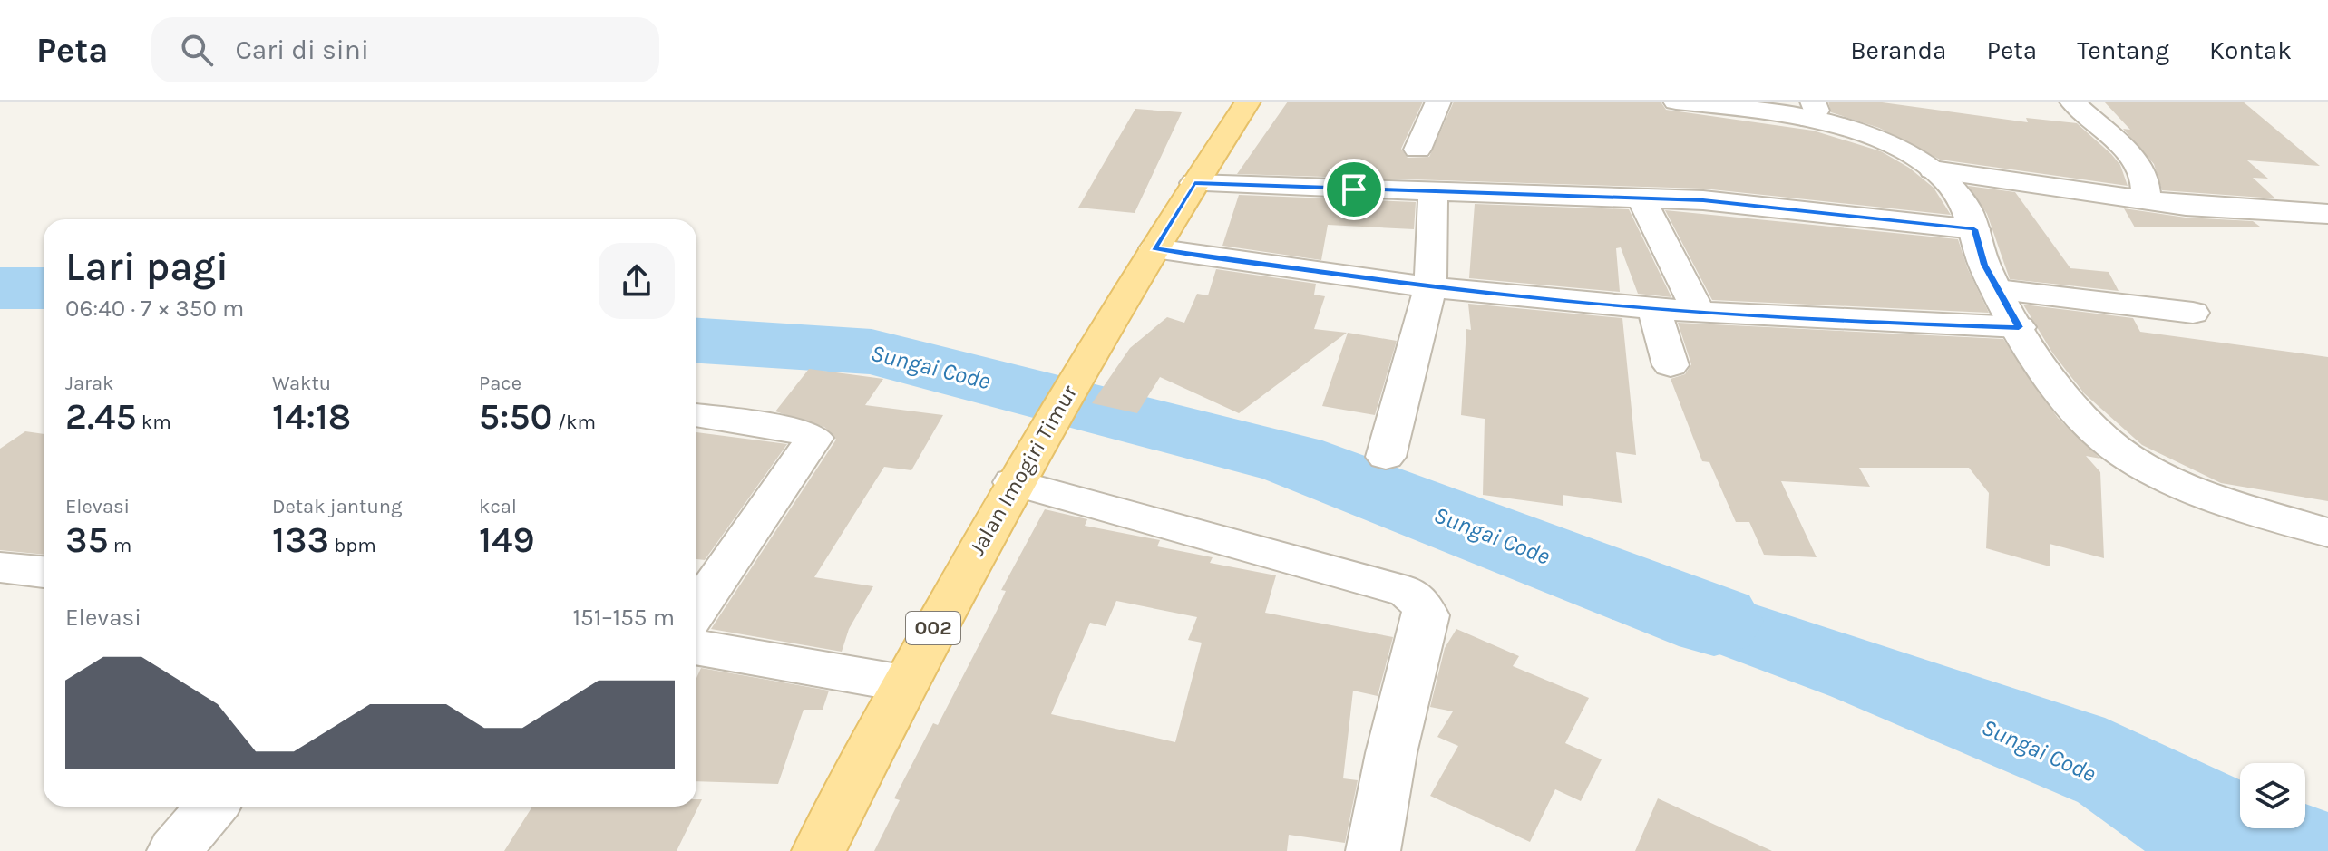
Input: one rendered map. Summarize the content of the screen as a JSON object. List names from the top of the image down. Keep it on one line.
{"streets":{"main road":["Jalan Imogiri Timur","002"]},"water":["Sungai Code"],"page":{"header":"Peta","search":"Cari di sini","nav":["Beranda","Peta","Tentang","Kontak"],"heading":["Lari pagi","06:40 · 7 × 350 m"],"stats":[["Jarak","2.45 km"],["Waktu","14:18"],["Pace","5:50 /km"],["Elevasi","35 m"],["Detak jantung","133 bpm"],["kcal","149"]],"chart":["Elevasi","151–155 m"]}}
